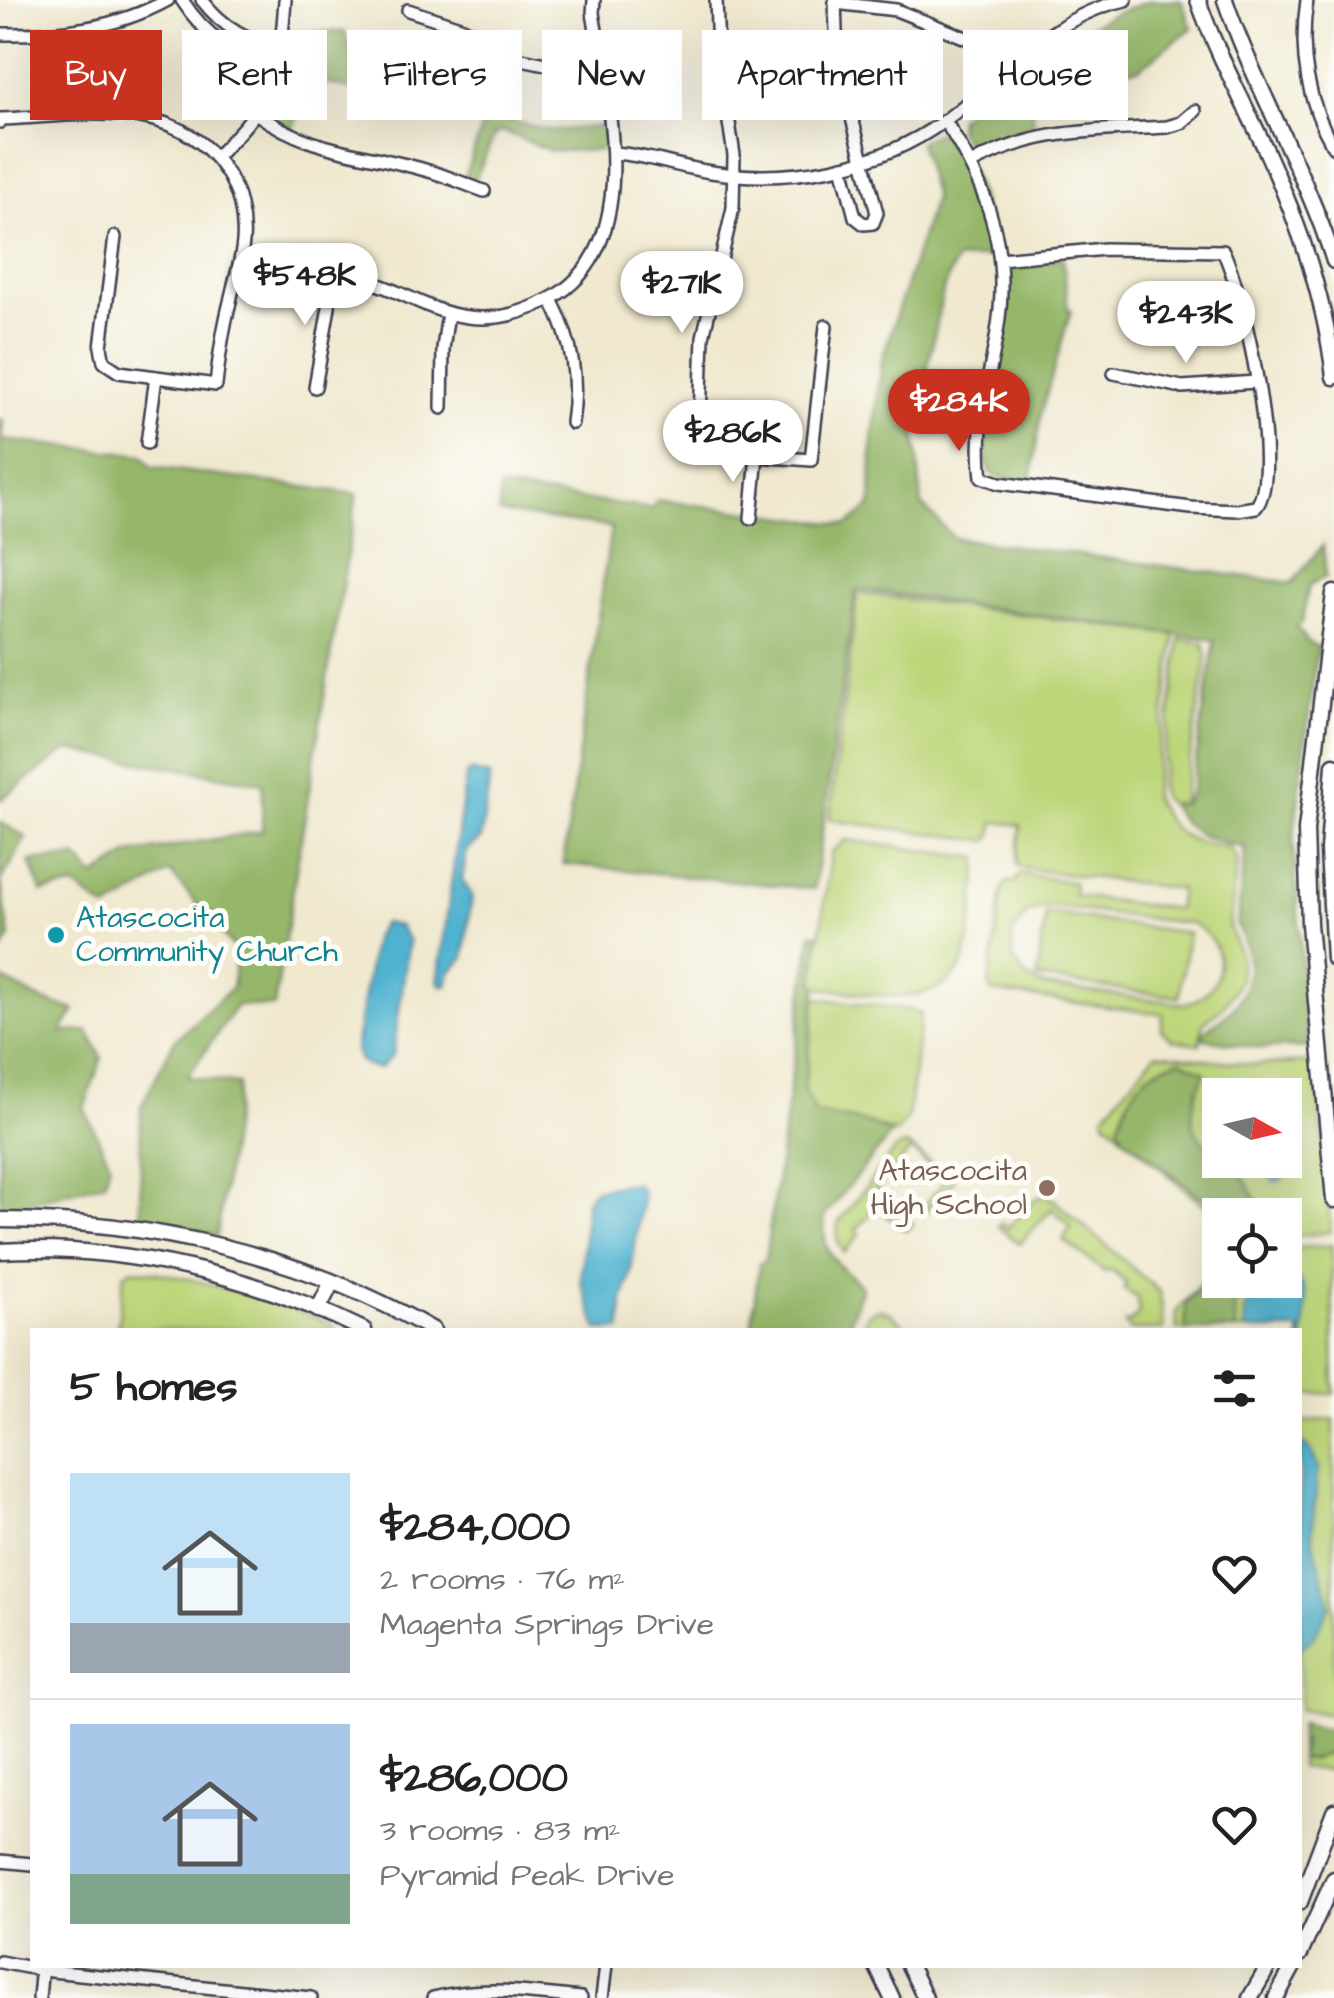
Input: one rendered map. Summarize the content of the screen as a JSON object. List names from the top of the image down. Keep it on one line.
{"places":["Atascocita Community Church","Atascocita High School"],"north":"right","page":{"chip":["Buy","Rent","Filters","New","Apartment","House"],"price":["$548K","$271K","$243K","$284K","$286K"],"heading":"5 homes","list":[{"name":"$284,000","note":"2 rooms · 76 m² · Magenta Springs Drive"},{"name":"$286,000","note":"3 rooms · 83 m² · Pyramid Peak Drive"}]}}
